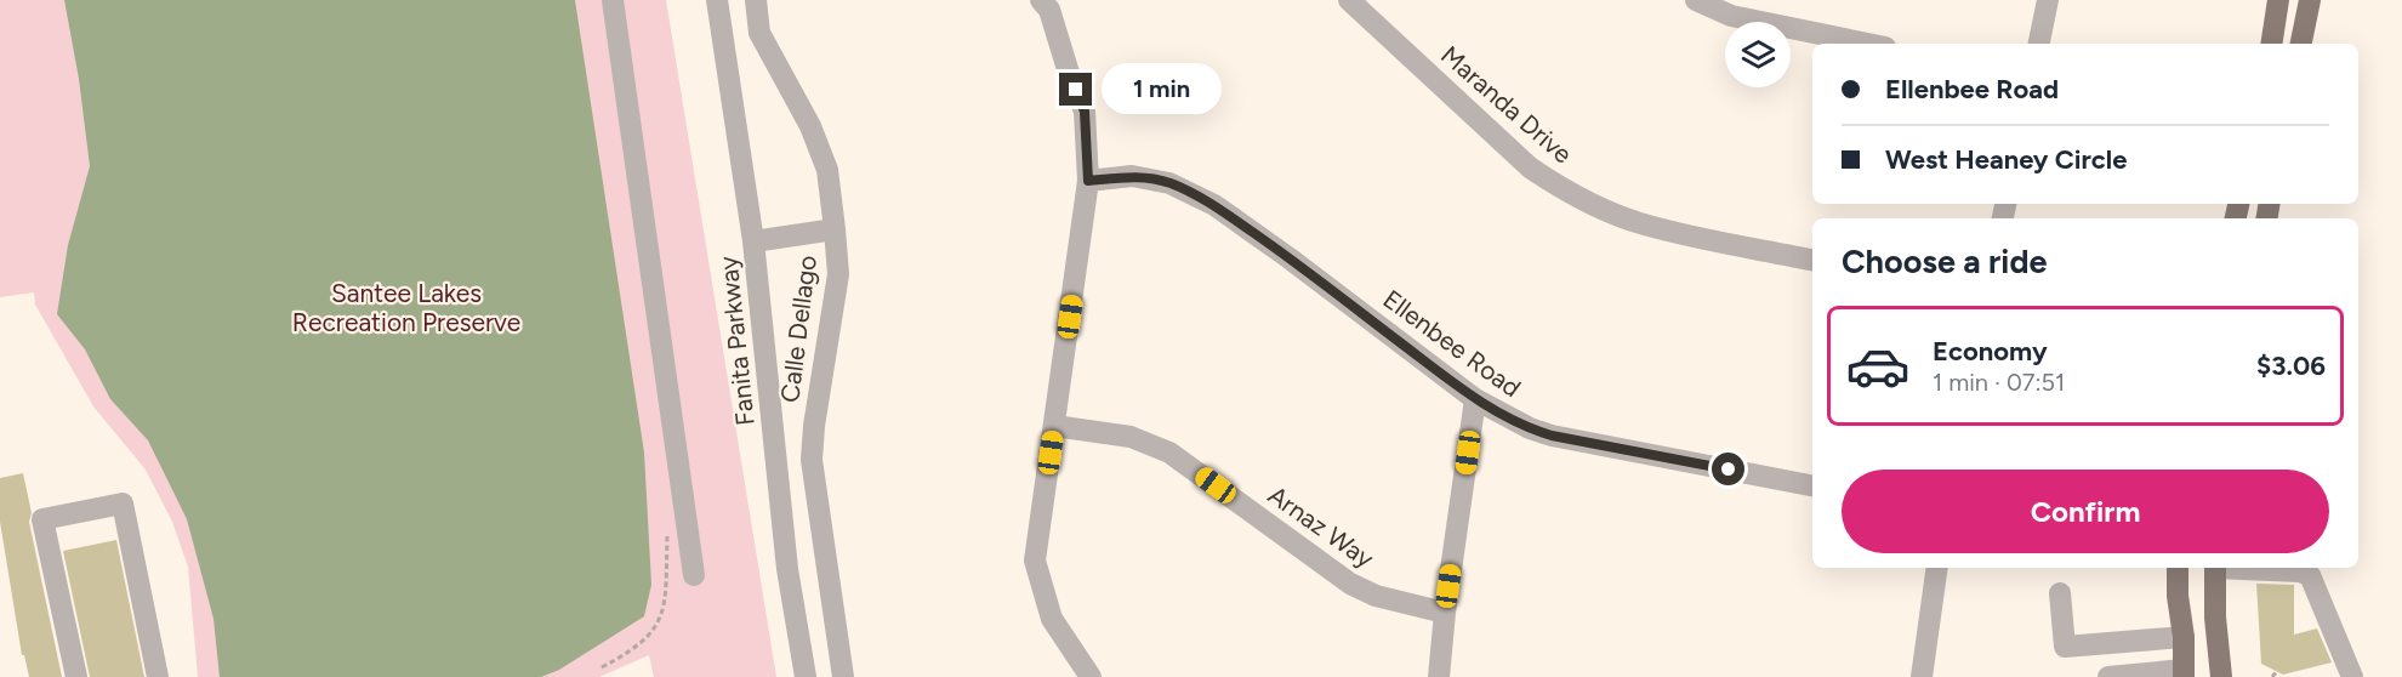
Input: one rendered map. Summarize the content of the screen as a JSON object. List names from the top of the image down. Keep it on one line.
{"streets":{"street":["Maranda Drive","Calle Dellago","Fanita Parkway","Ellenbee Road","Arnaz Way"]},"parks":["Santee Lakes Recreation Preserve"],"page":{"banner":["Ellenbee Road","West Heaney Circle"],"bubble":"1 min","heading":"Choose a ride","list":[{"name":"Economy","note":"1 min · 07:51","value":"$3.06"}],"buttons":"Confirm"}}
